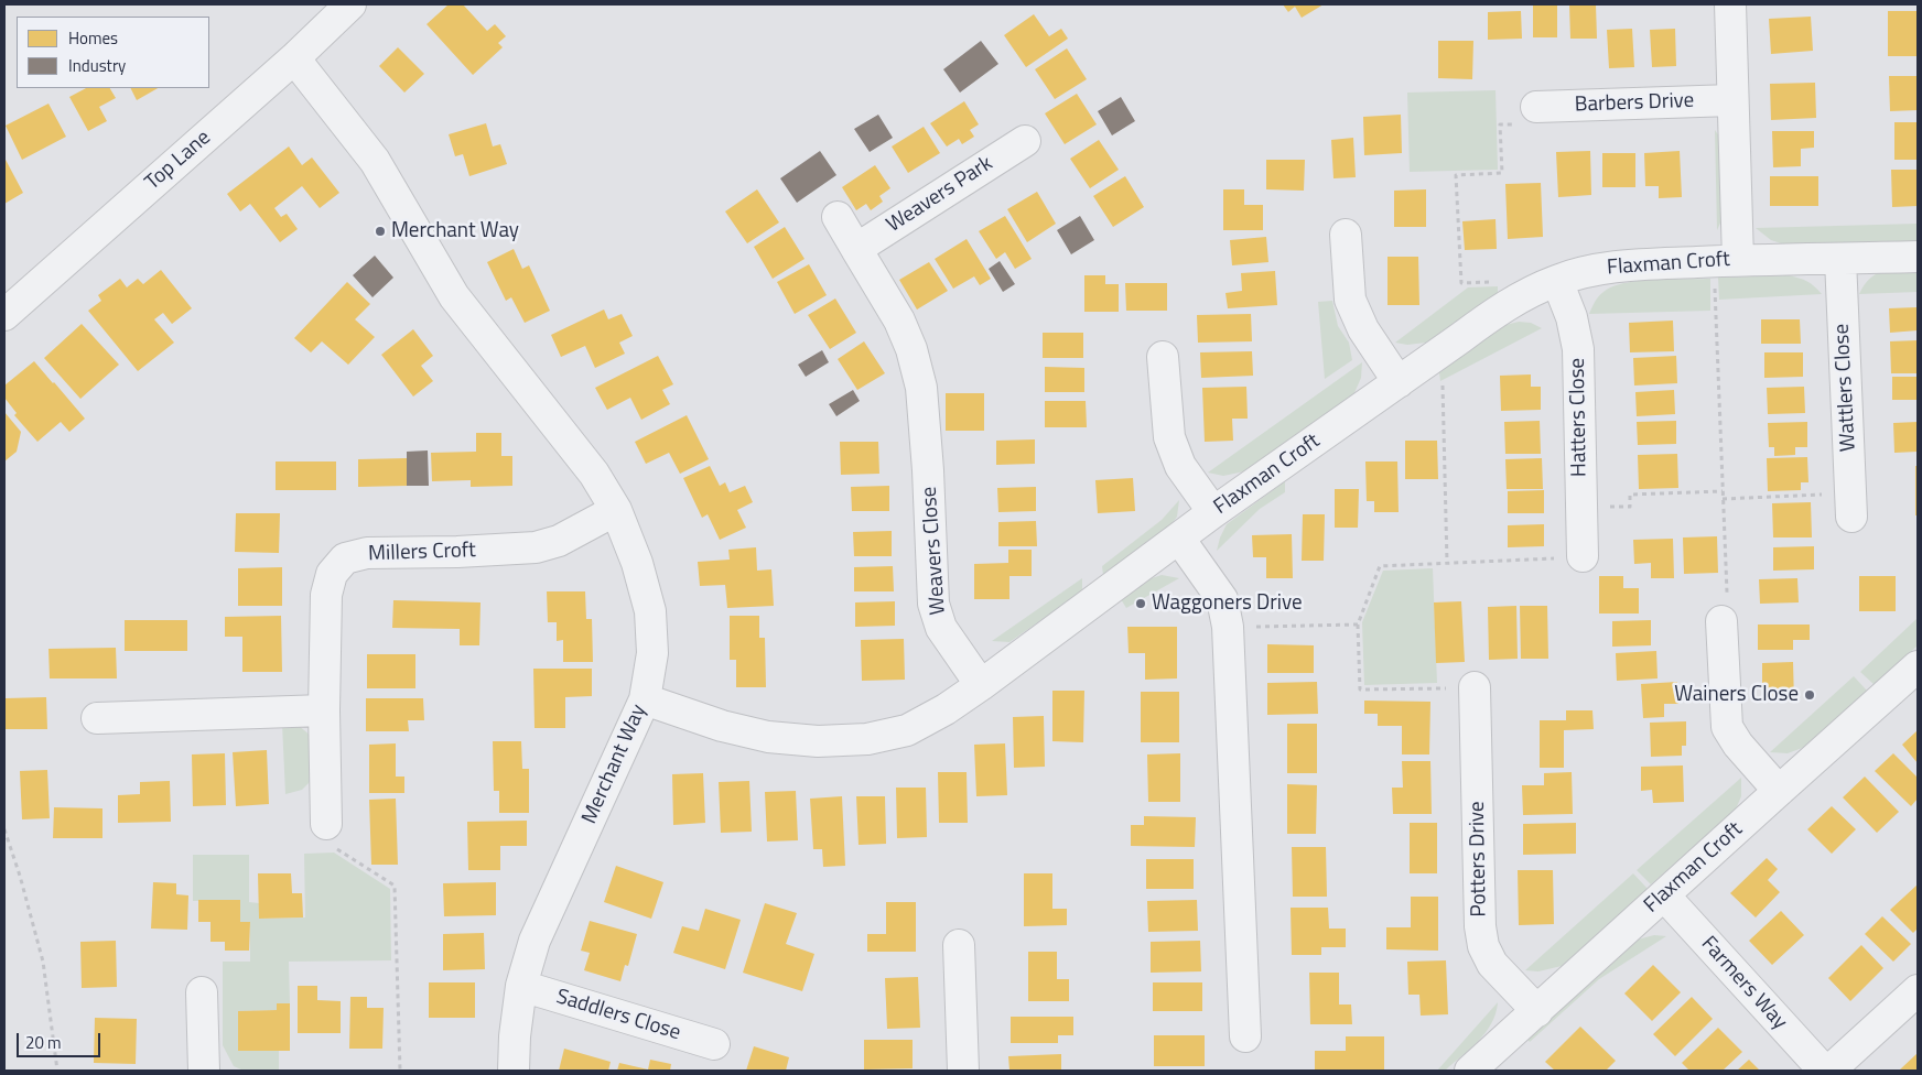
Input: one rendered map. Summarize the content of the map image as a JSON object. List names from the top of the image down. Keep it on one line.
{"streets":{"street":["Barbers Drive","Top Lane","Weavers Park","Flaxman Croft","Wattlers Close","Hatters Close","Weavers Close","Millers Croft","Merchant Way","Potters Drive","Farmers Way","Saddlers Close"]},"crossings":[["Top Lane","Merchant Way"],["Weavers Park","Weavers Close"],["Flaxman Croft","Wattlers Close"],["Flaxman Croft","Hatters Close"],["Flaxman Croft","Weavers Close"],["Flaxman Croft","Merchant Way"],["Flaxman Croft","Potters Drive"],["Flaxman Croft","Farmers Way"],["Millers Croft","Merchant Way"],["Merchant Way","Saddlers Close"]],"places":["Merchant Way","Waggoners Drive","Wainers Close"],"legend":["Homes","Industry"],"scale_bar":"20 m"}
